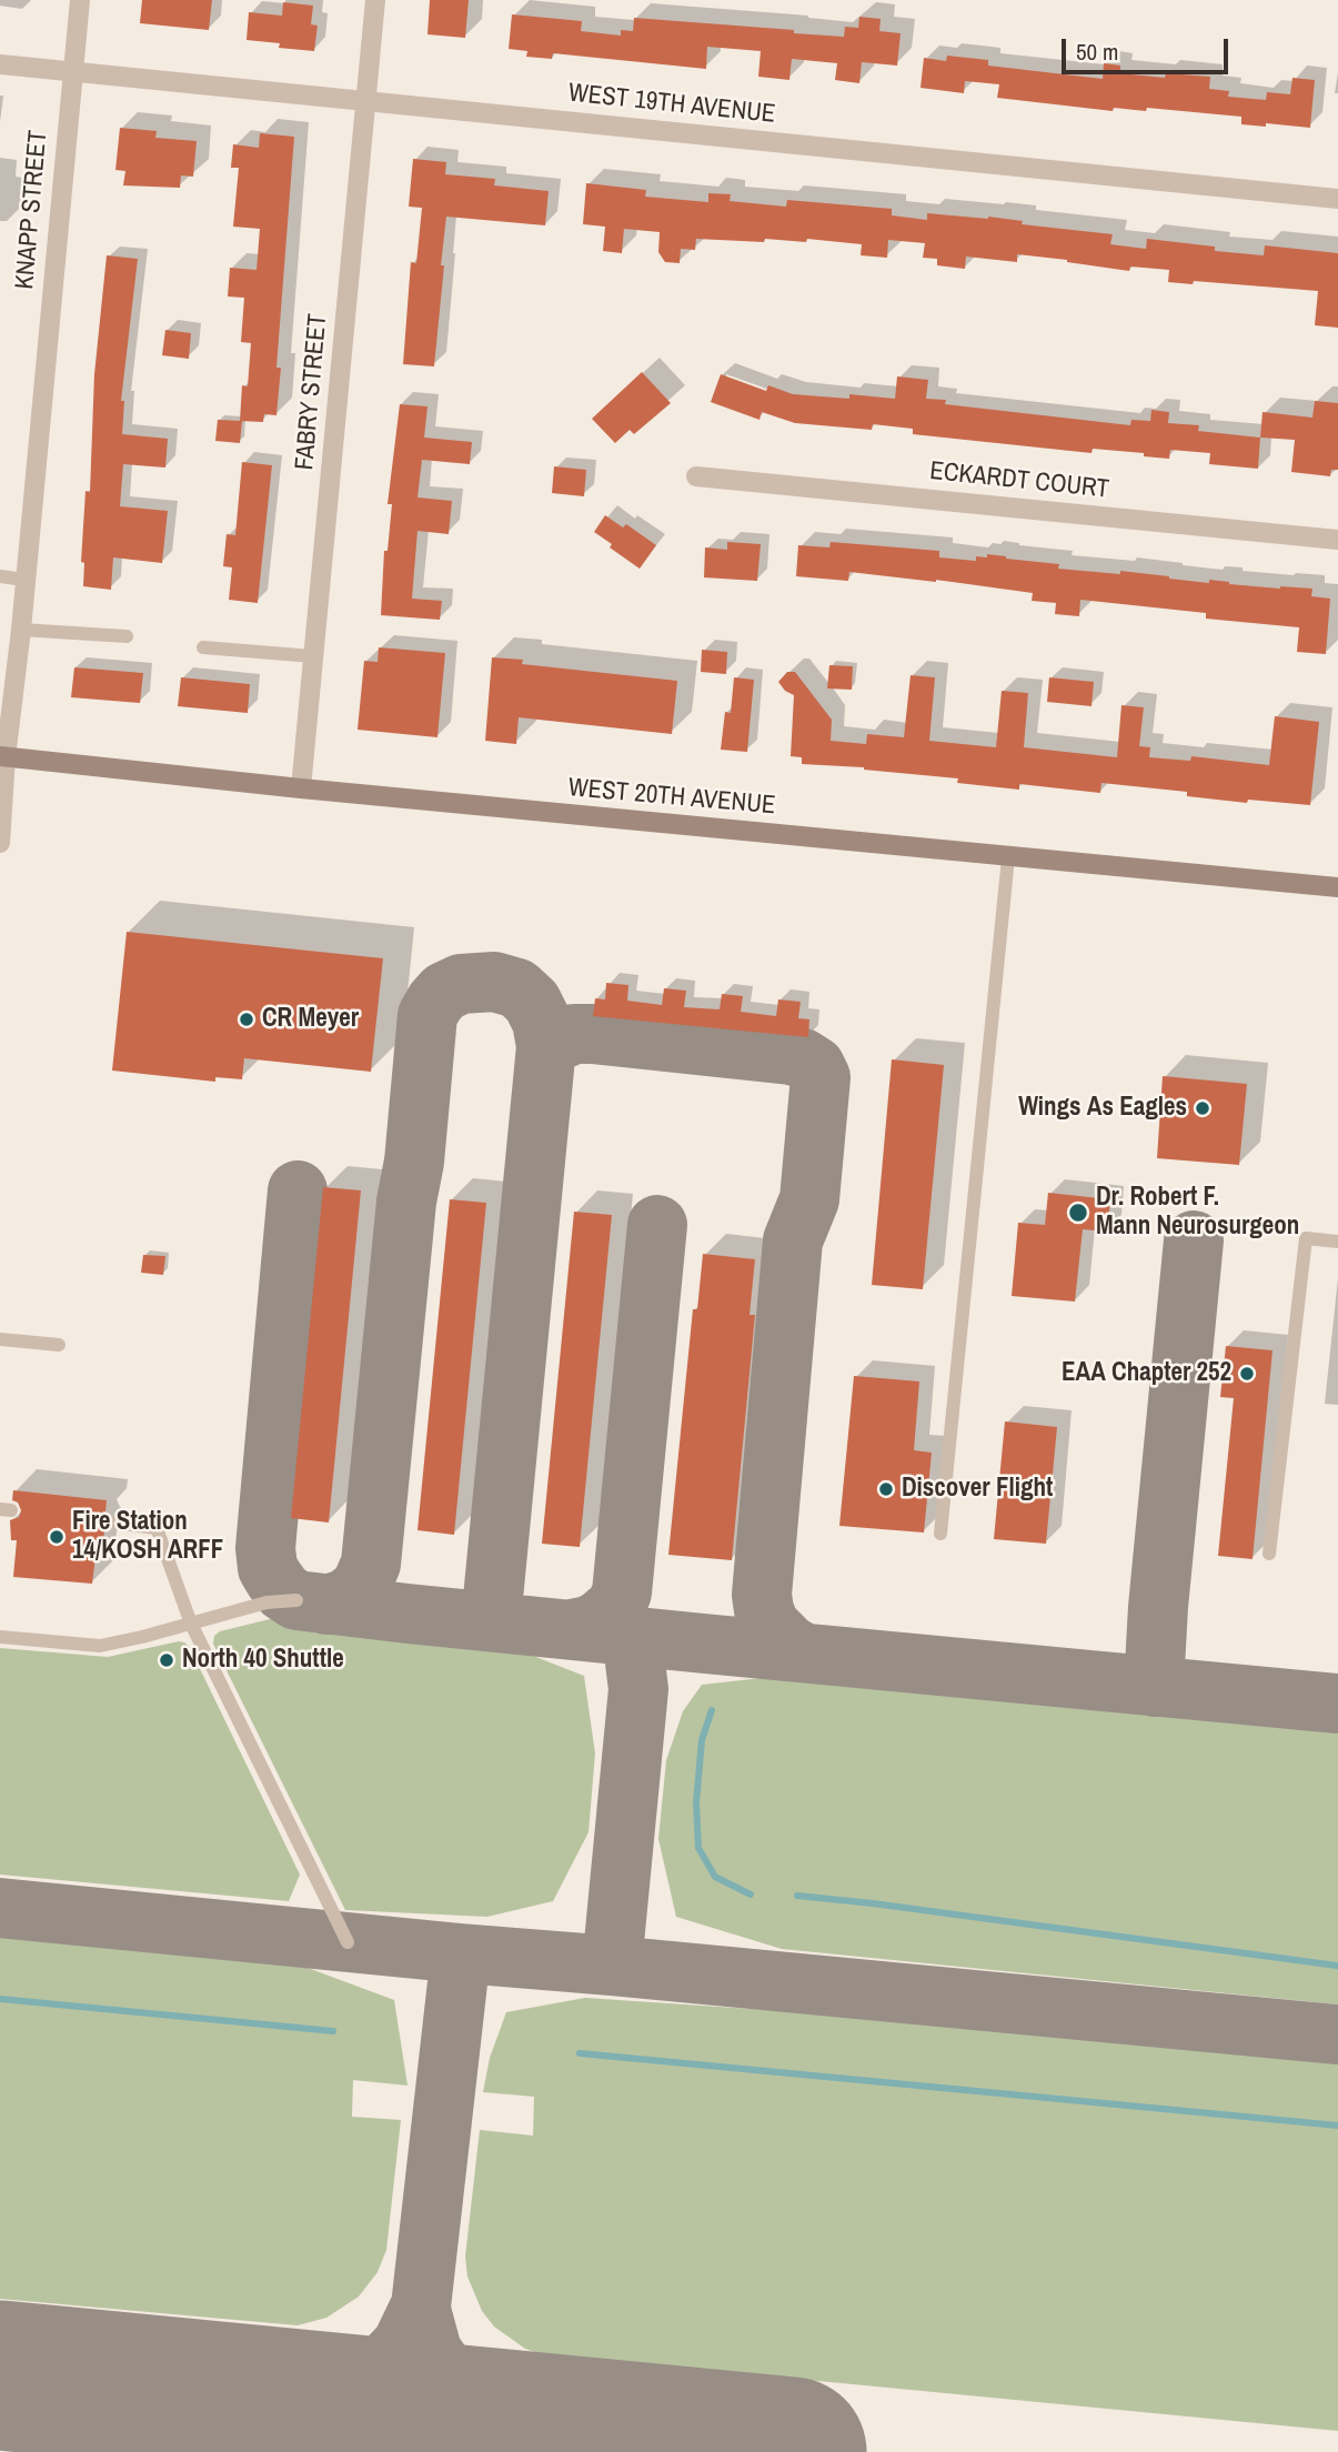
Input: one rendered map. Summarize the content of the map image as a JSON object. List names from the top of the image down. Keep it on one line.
{"streets":{"main road":["WEST 20TH AVENUE"],"street":["WEST 19TH AVENUE","KNAPP STREET","FABRY STREET","ECKARDT COURT"]},"crossings":[["WEST 19TH AVENUE","KNAPP STREET"],["WEST 19TH AVENUE","FABRY STREET"],["KNAPP STREET","WEST 20TH AVENUE"],["FABRY STREET","WEST 20TH AVENUE"]],"places":["CR Meyer","Wings As Eagles","Dr. Robert F. Mann Neurosurgeon","EAA Chapter 252","Discover Flight","Fire Station 14/KOSH ARFF","North 40 Shuttle"],"scale_bar":"50 m"}
